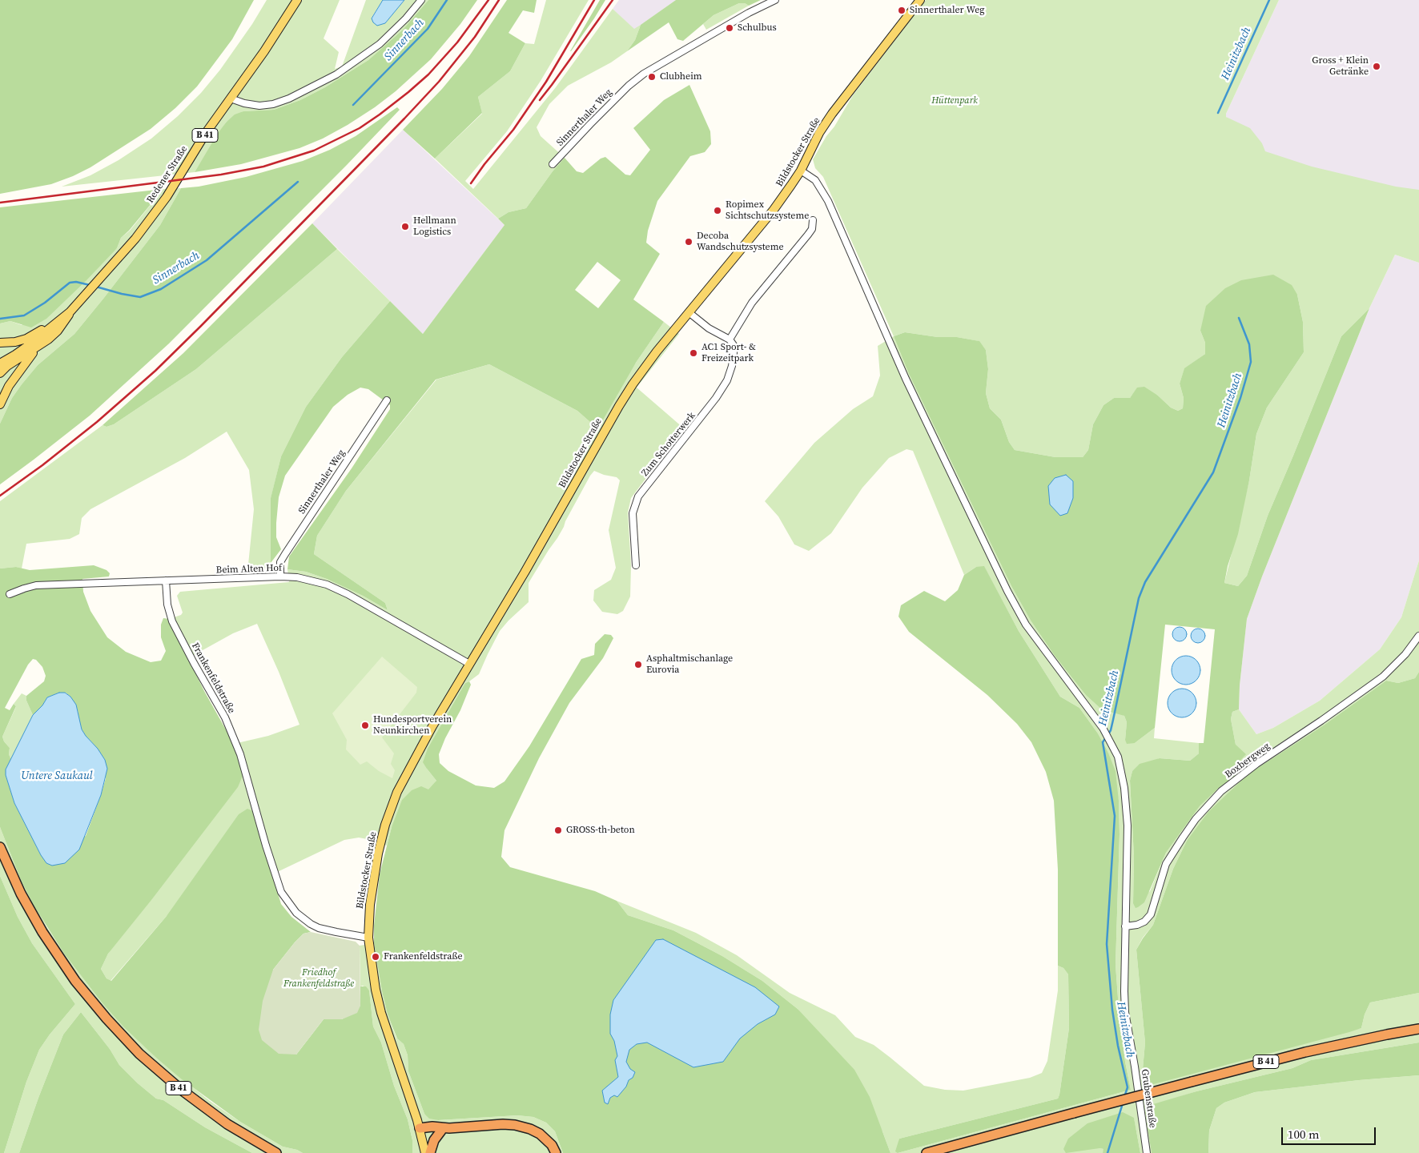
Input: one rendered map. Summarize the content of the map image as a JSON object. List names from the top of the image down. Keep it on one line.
{"streets":{"highway":["B 41"],"main road":["Bildstocker Straße","Redener Straße"],"street":["Sinnerthaler Weg","Zum Schotterwerk","Beim Alten Hof","Frankenfeldstraße","Boxbergweg","Grubenstraße"]},"crossings":[["Sinnerthaler Weg","Beim Alten Hof"],["B 41","Redener Straße"],["Bildstocker Straße","Beim Alten Hof"],["Bildstocker Straße","Frankenfeldstraße"],["Bildstocker Straße","Grubenstraße"],["Beim Alten Hof","Frankenfeldstraße"],["Boxbergweg","Grubenstraße"]],"water":["Sinnerbach","Heinitzbach","Untere Saukaul"],"parks":["Hüttenpark","Friedhof Frankenfeldstraße"],"places":["Sinnerthaler Weg","Schulbus","Gross + Klein Getränke","Clubheim","Ropimex Sichtschutzsysteme","Hellmann Logistics","Decoba Wandschutzsysteme","AC1 Sport- & Freizeitpark","Asphaltmischanlage Eurovia","Hundesportverein Neunkirchen","GROSS-th-beton","Frankenfeldstraße"],"scale_bar":"100 m"}
